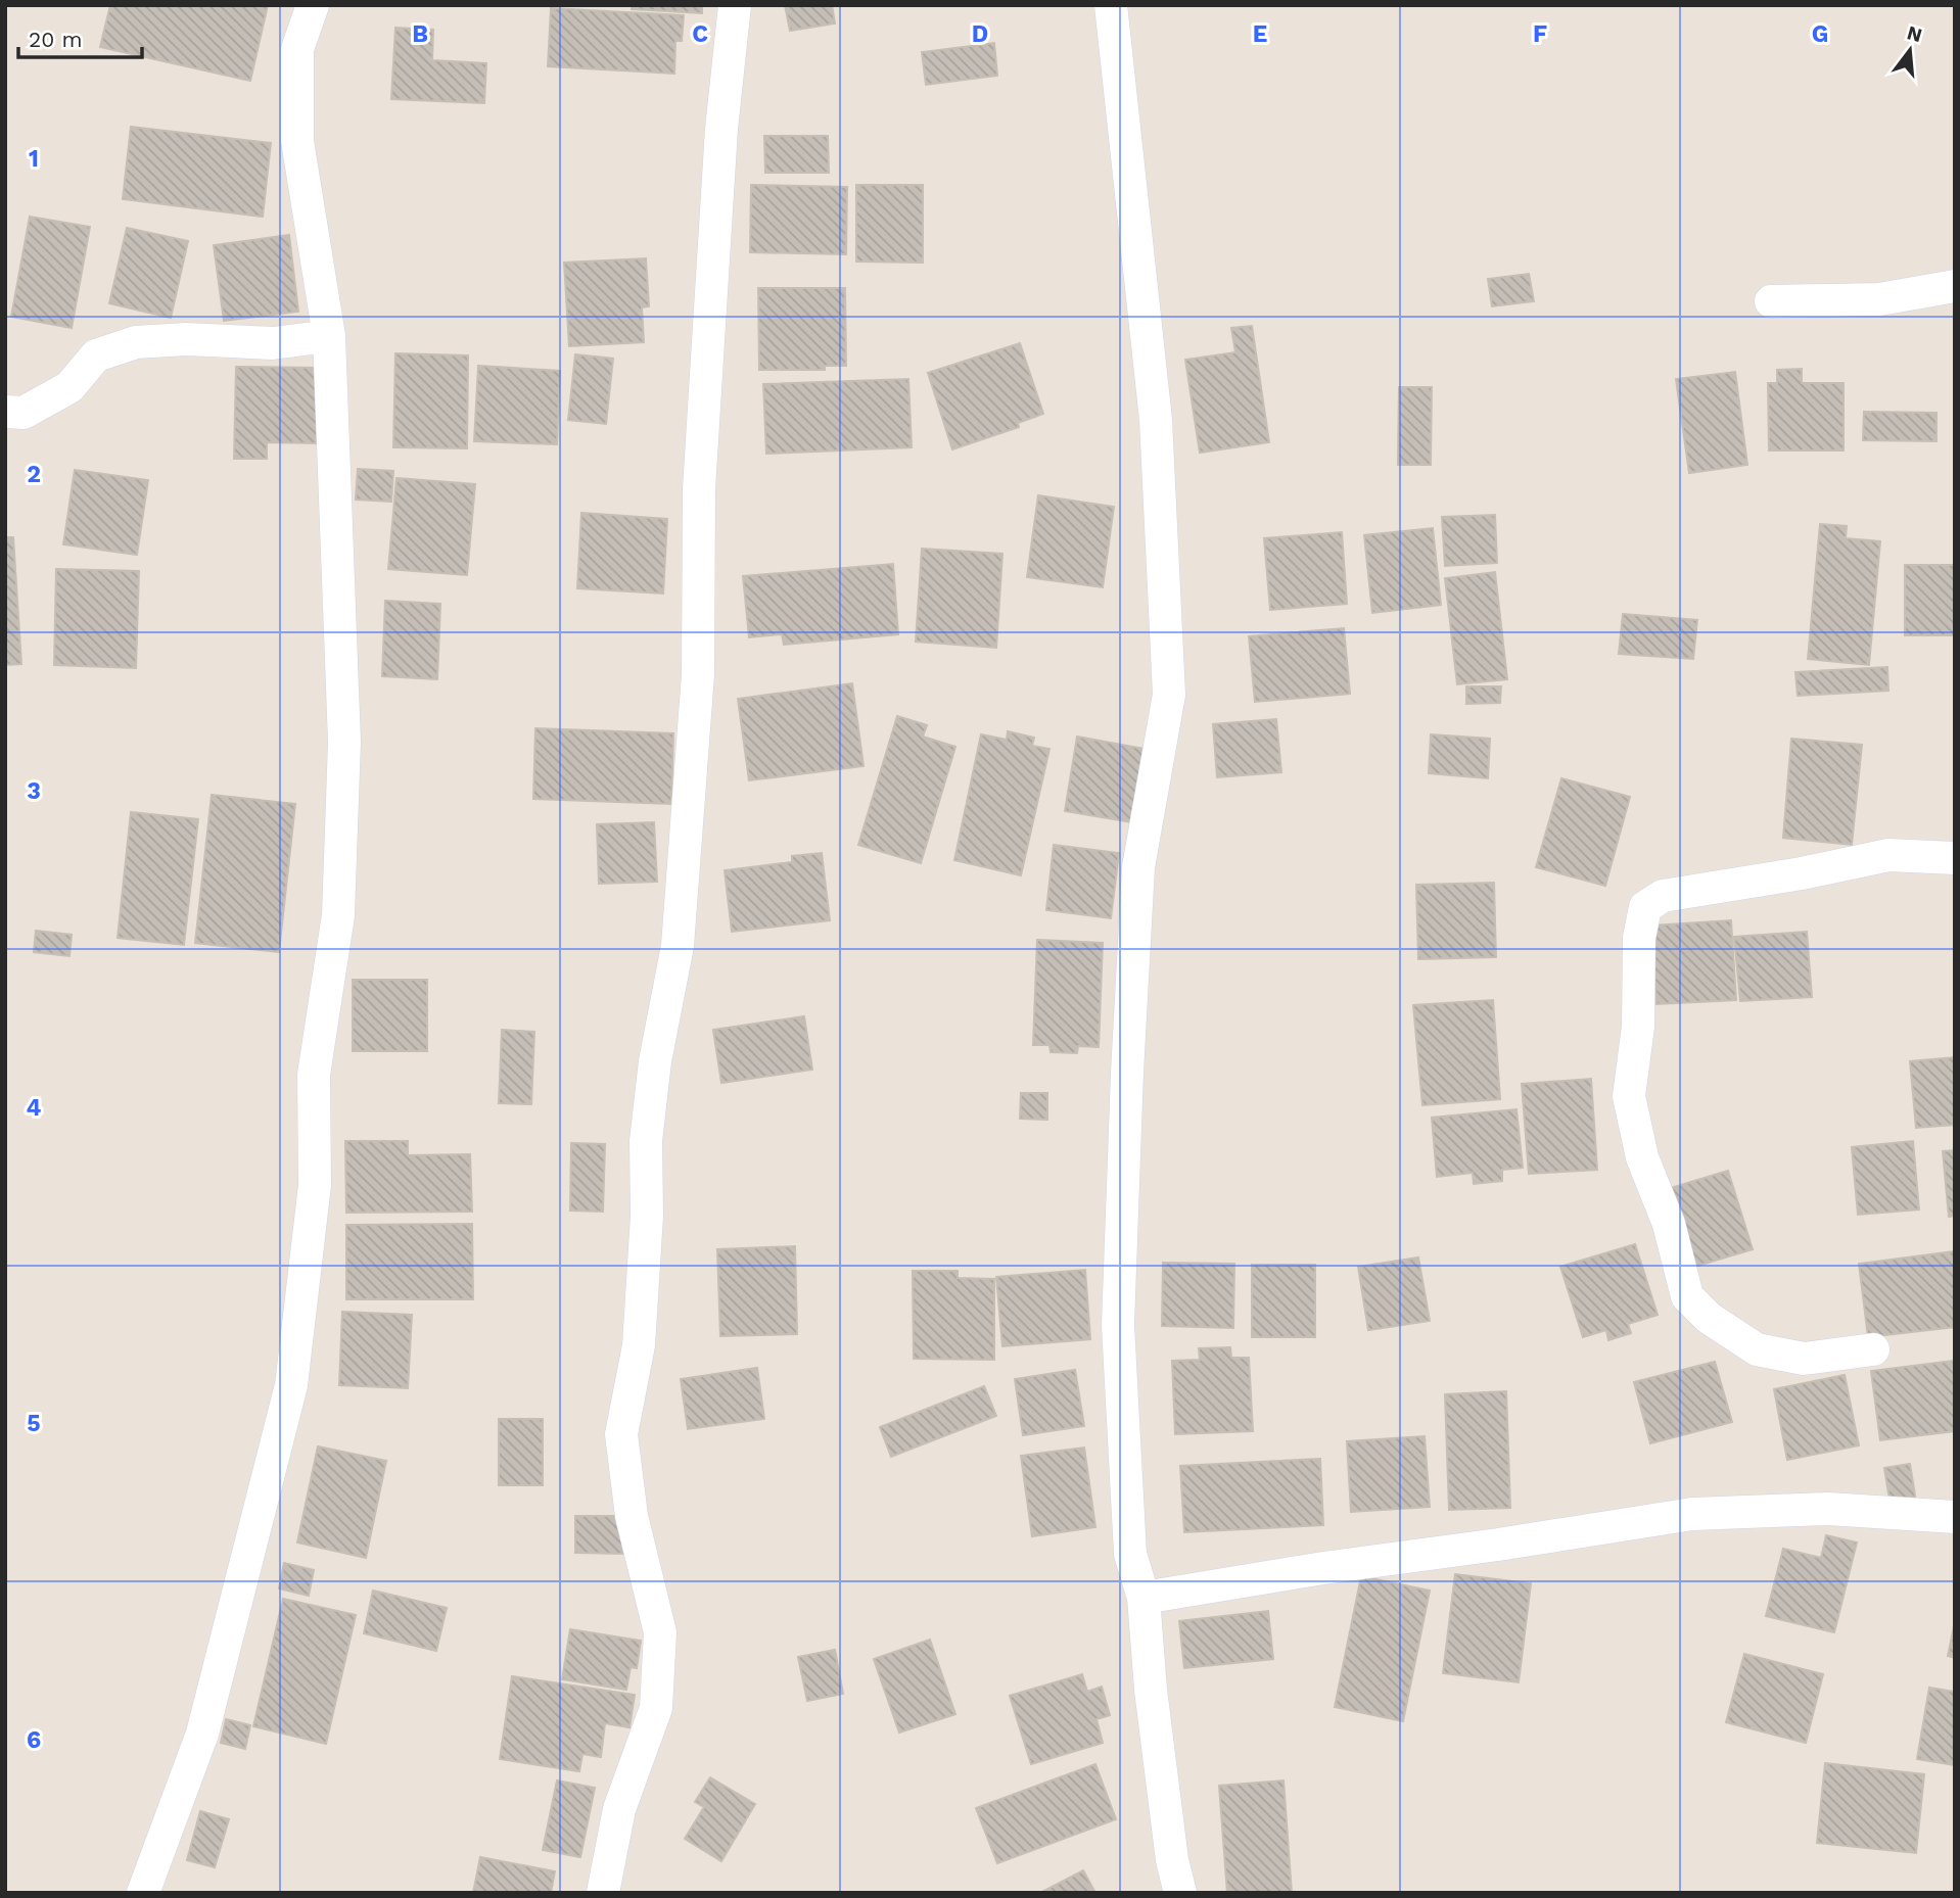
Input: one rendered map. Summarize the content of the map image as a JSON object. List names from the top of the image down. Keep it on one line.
{"scale_bar":"20 m","north":"top","grid":{"columns":["B","C","D","E","F","G"],"rows":["1","2","3","4","5","6"]}}
